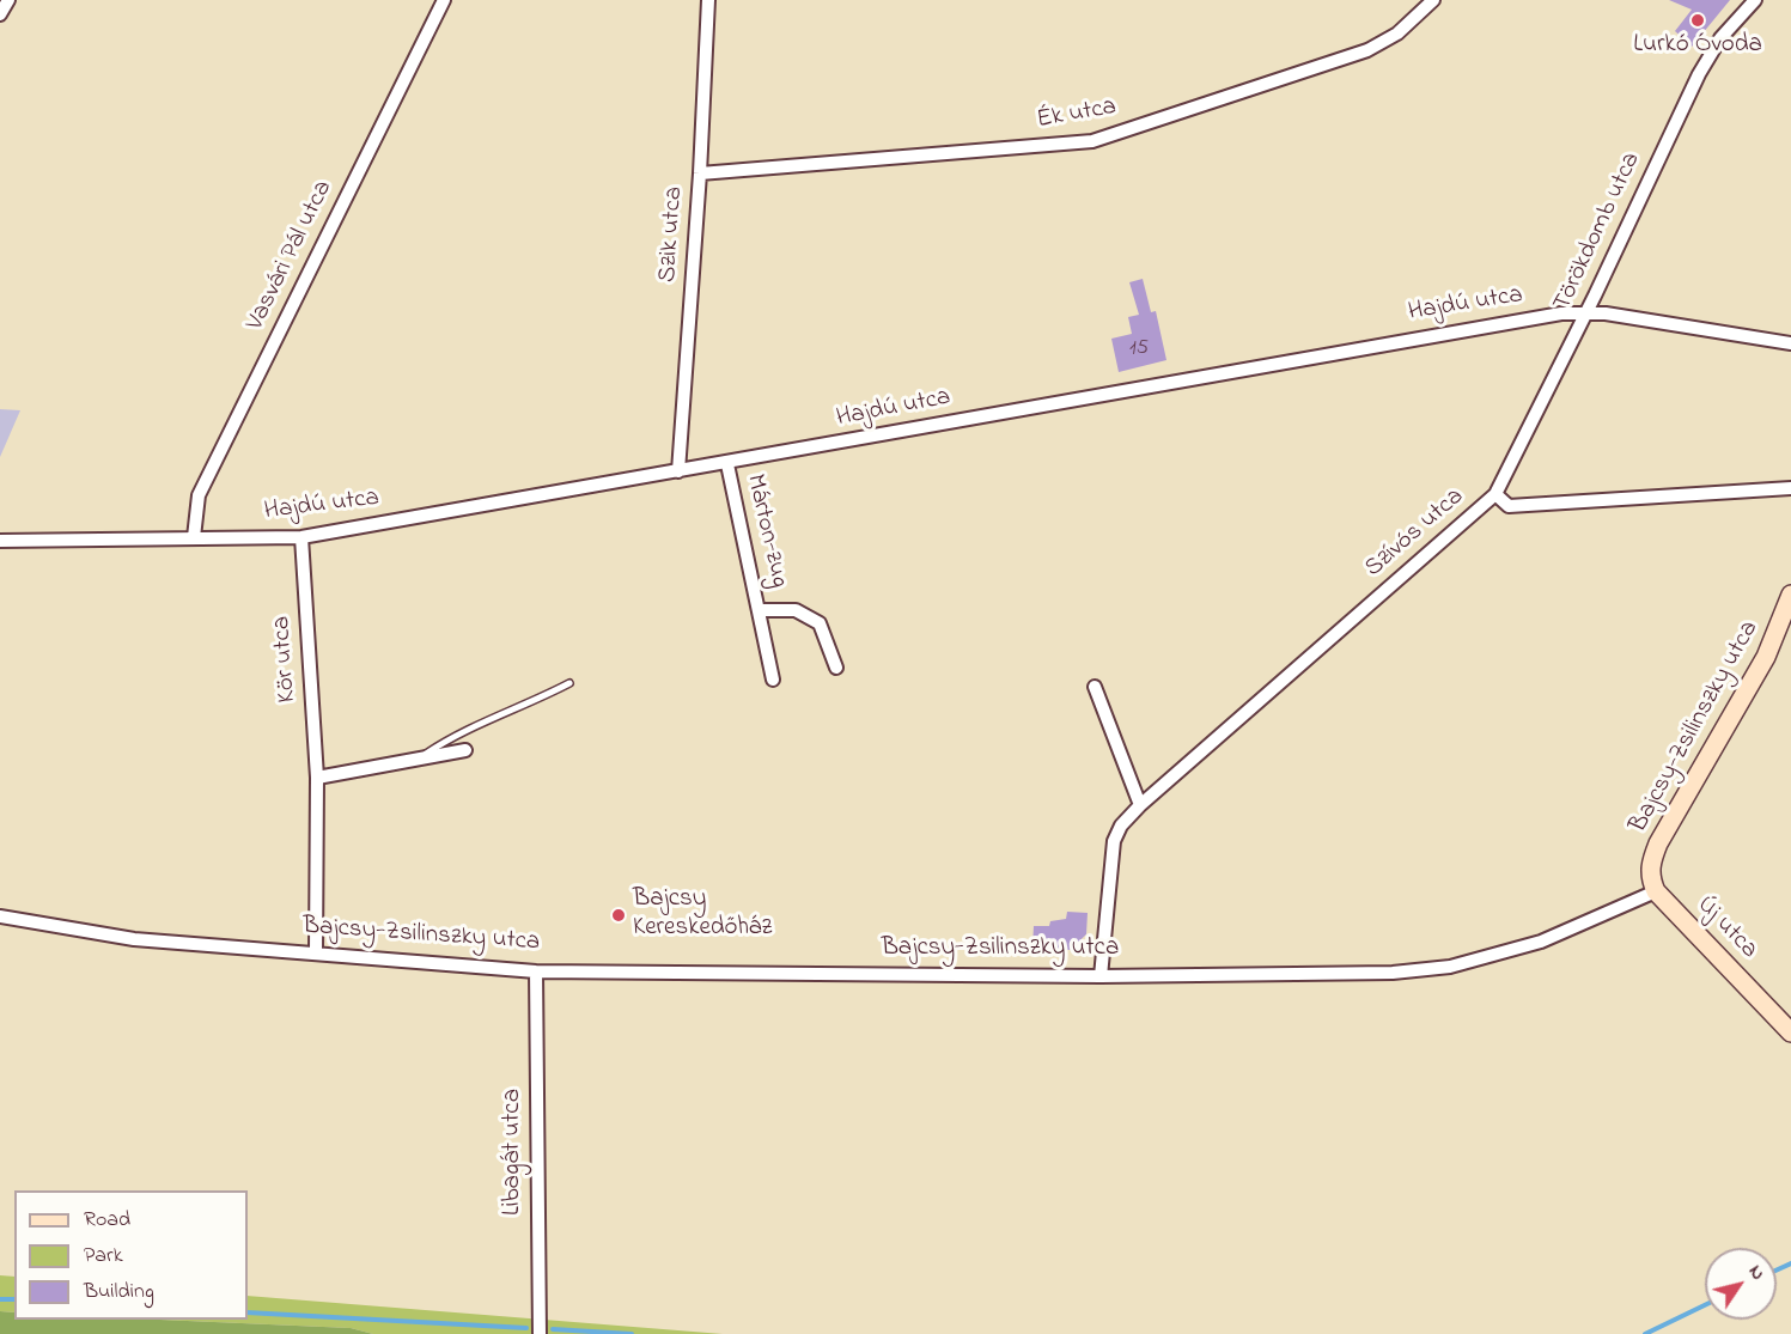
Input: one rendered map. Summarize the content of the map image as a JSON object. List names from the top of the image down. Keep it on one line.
{"streets":{"main road":["Bajcsy-Zsilinszky utca","Új utca"],"street":["Ék utca","Törökdomb utca","Szik utca","Vasvári Pál utca","Hajdú utca","Márton-zug","Szívós utca","Kör utca","Libagát utca"]},"crossings":[["Ék utca","Szik utca"],["Törökdomb utca","Hajdú utca"],["Törökdomb utca","Szívós utca"],["Szik utca","Hajdú utca"],["Vasvári Pál utca","Hajdú utca"],["Hajdú utca","Márton-zug"],["Hajdú utca","Kör utca"],["Szívós utca","Bajcsy-Zsilinszky utca"],["Kör utca","Bajcsy-Zsilinszky utca"],["Bajcsy-Zsilinszky utca","Új utca"],["Bajcsy-Zsilinszky utca","Libagát utca"]],"places":["Lurkó Óvoda","Bajcsy Kereskedőház"],"house_numbers":["15"],"legend":["Road","Park","Building"],"north":"top right"}
